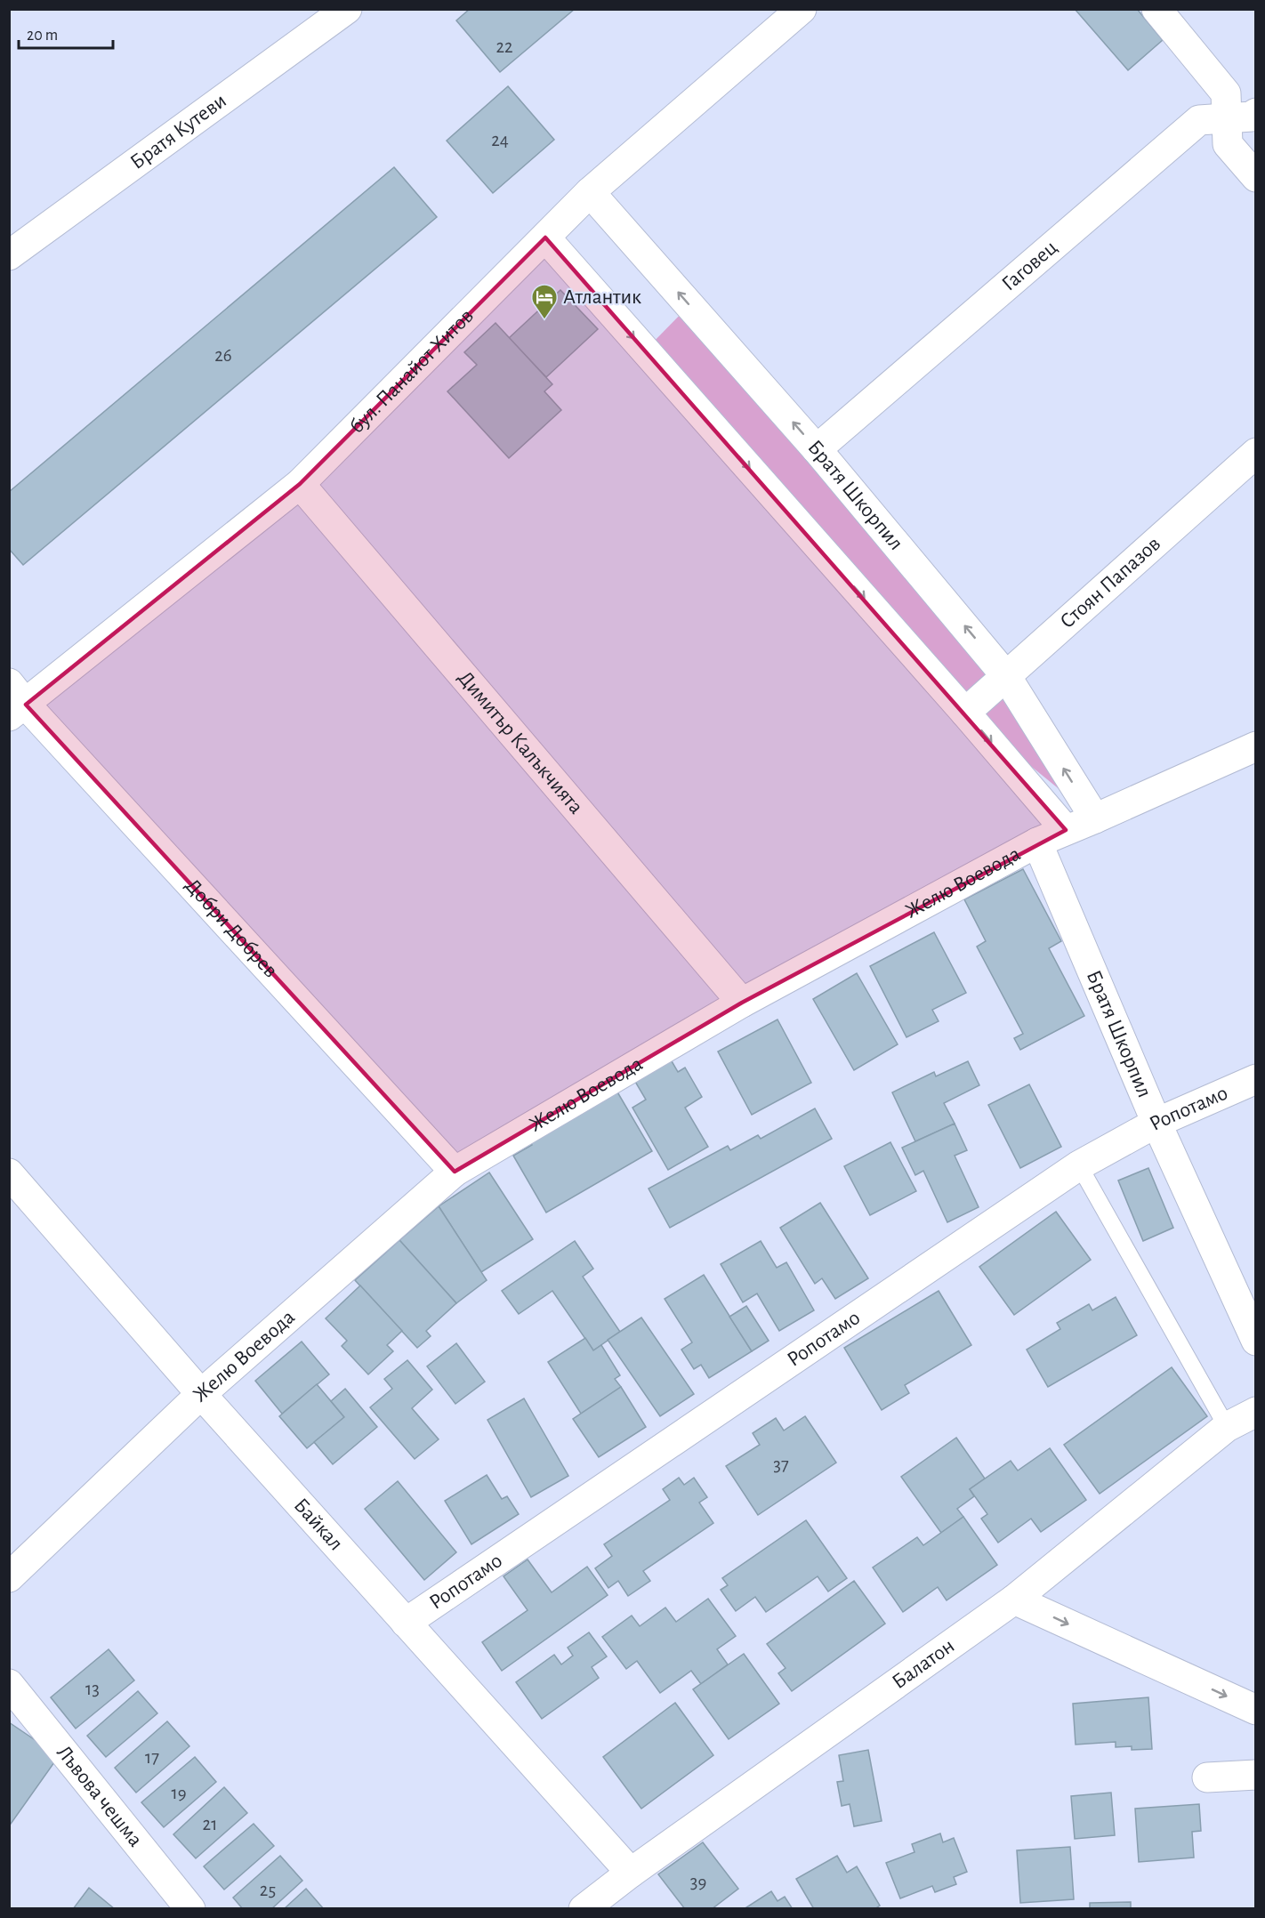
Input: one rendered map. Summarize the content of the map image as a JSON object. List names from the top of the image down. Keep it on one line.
{"streets":{"street":["Братя Кутеви","Гаговец","бул. Панайот Хитов","Братя Шкорпил","Стоян Папазов","Димитър Калъкчията","Желю Воевода","Добри Добрев","Ропотамо","Байкал","Балатон","Лъвова чешма"]},"crossings":[["Гаговец","Братя Шкорпил"],["бул. Панайот Хитов","Братя Шкорпил"],["бул. Панайот Хитов","Димитър Калъкчията"],["бул. Панайот Хитов","Добри Добрев"],["Братя Шкорпил","Стоян Папазов"],["Братя Шкорпил","Желю Воевода"],["Братя Шкорпил","Ропотамо"],["Димитър Калъкчията","Желю Воевода"],["Желю Воевода","Добри Добрев"],["Желю Воевода","Байкал"],["Ропотамо","Байкал"],["Байкал","Балатон"]],"places":{"hotel":["Атлантик"]},"house_numbers":["22","24","26","37","13","17","19","21","39","25"],"scale_bar":"20 m"}
